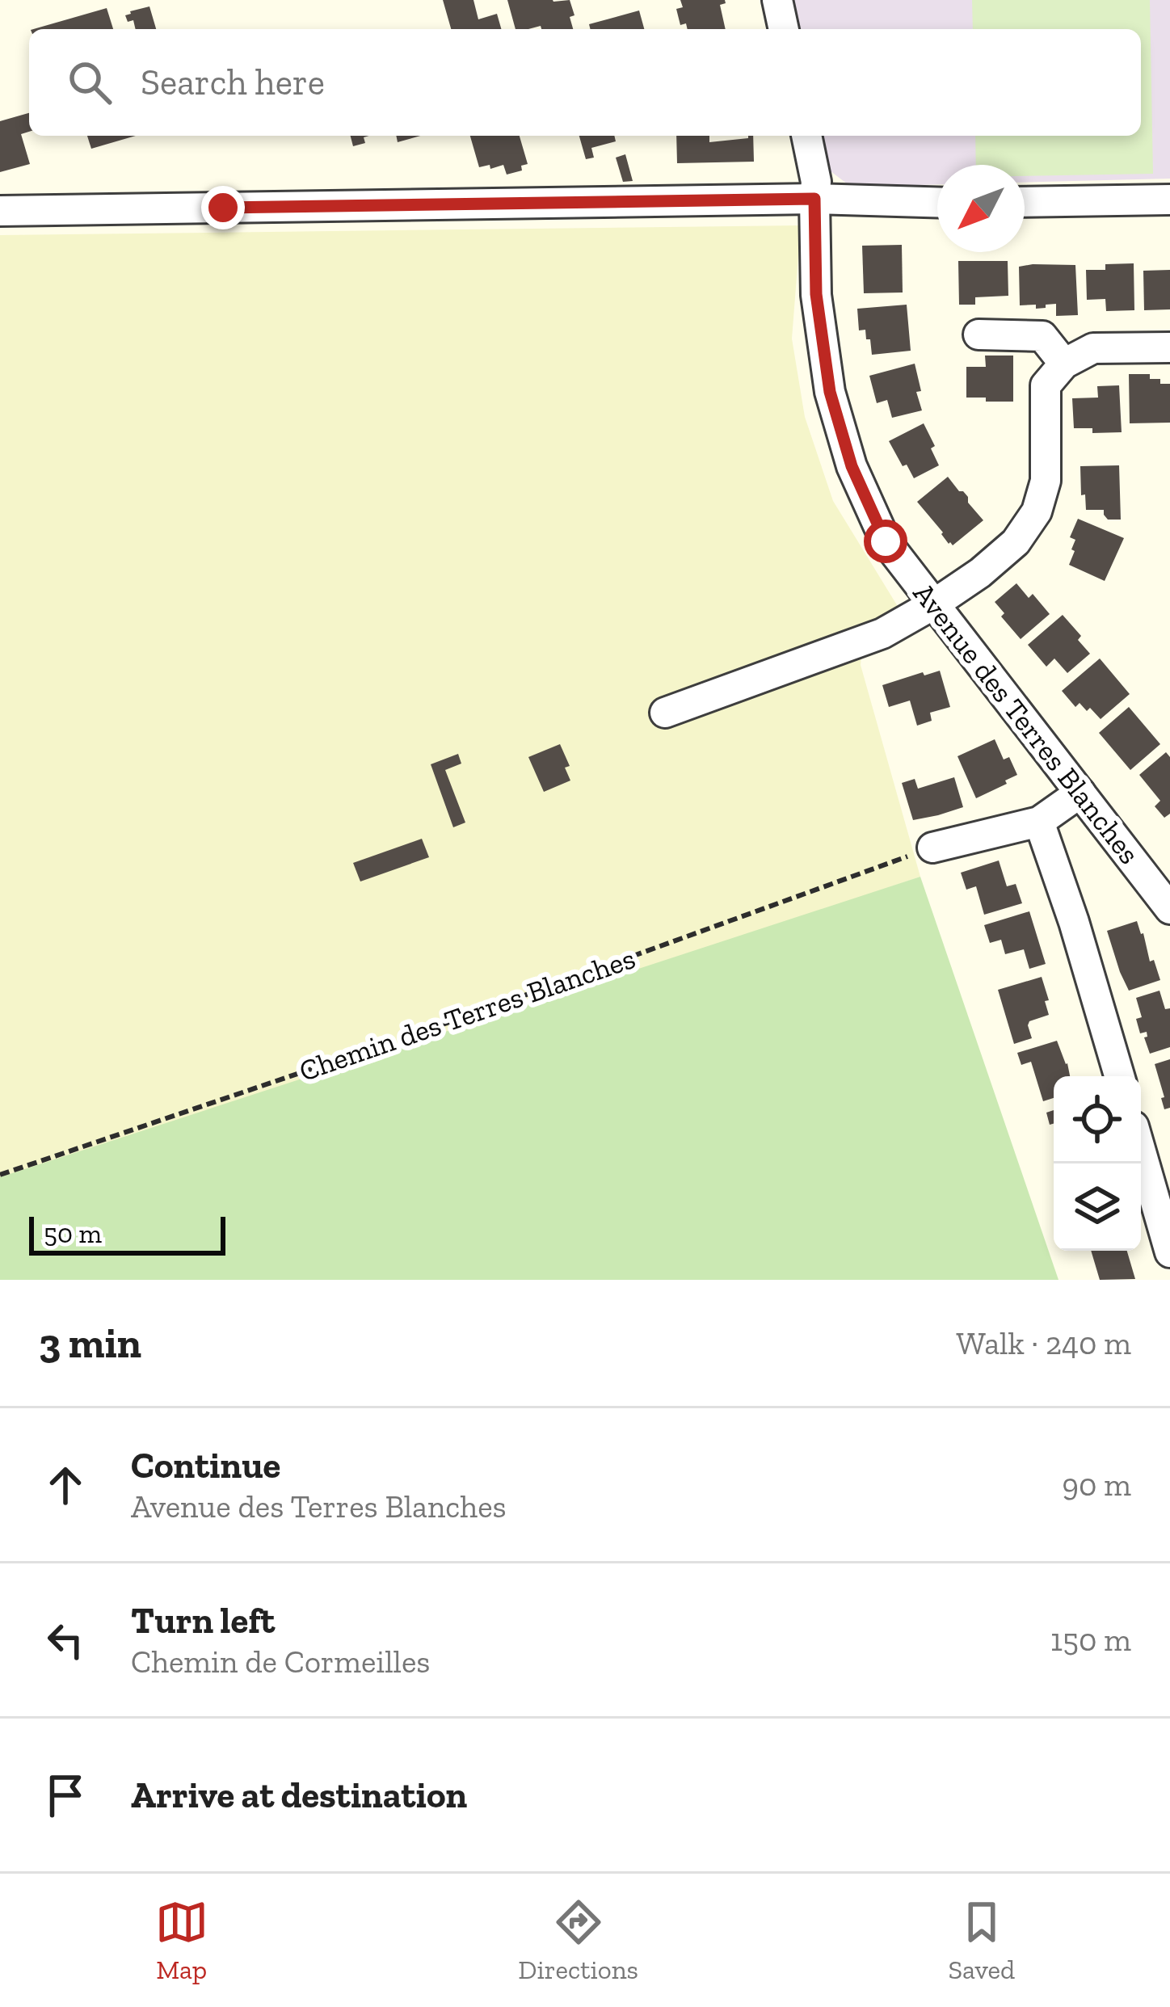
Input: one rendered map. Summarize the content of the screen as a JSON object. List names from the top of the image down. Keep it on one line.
{"streets":{"street":["Avenue des Terres Blanches"],"path":["Chemin des Terres Blanches"]},"scale_bar":"50 m","north":"bottom left","page":{"search":"Search here","scale":"50 m","heading":["3 min","Walk · 240 m"],"list":[["Continue","Avenue des Terres Blanches","90 m"],["Turn left","Chemin de Cormeilles","150 m"],"Arrive at destination"],"nav":["Map","Directions","Saved"]}}
